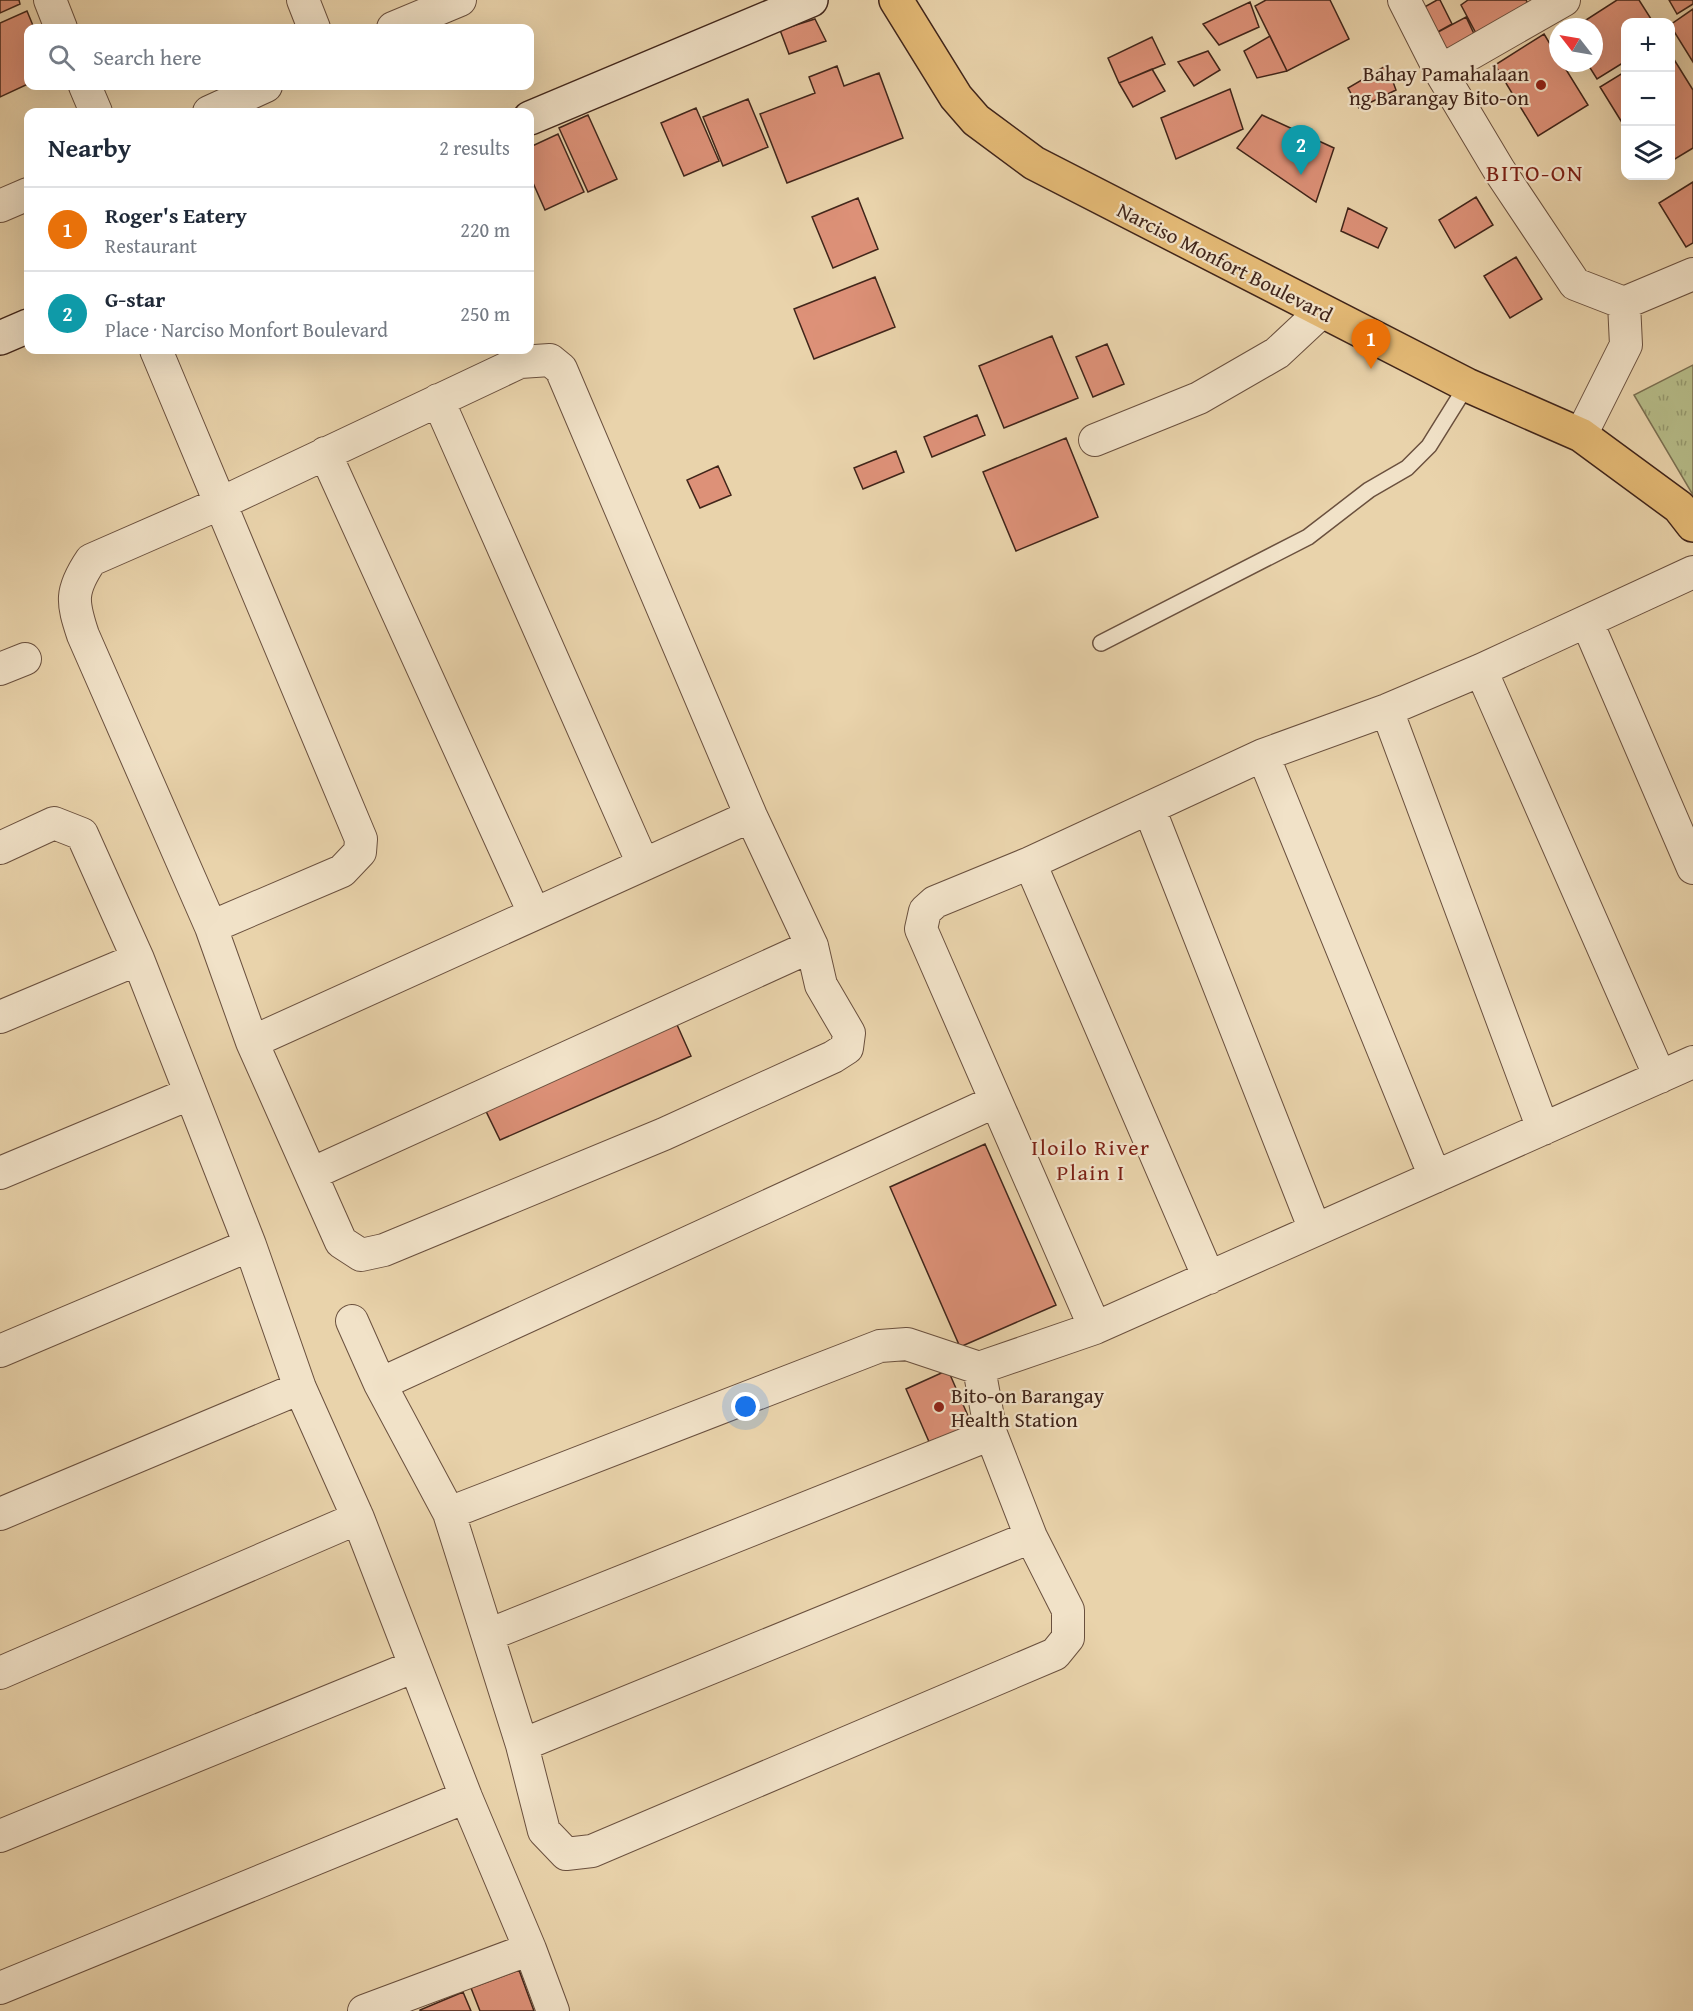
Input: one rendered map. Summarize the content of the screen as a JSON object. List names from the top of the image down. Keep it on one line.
{"streets":{"main road":["Narciso Monfort Boulevard"]},"districts":["BITO-ON","Iloilo River Plain Ⅰ"],"places":["Bahay Pamahalaan ng Barangay Bito-on","Bito-on Barangay Health Station"],"north":"top left","page":{"map_buttons":["+","−"],"search":"Search here","heading":["Nearby","2 results"],"pins":["2","1"],"list":[{"mark":"1","name":"Roger's Eatery","note":"Restaurant","value":"220 m"},{"mark":"2","name":"G-star","note":"Place · Narciso Monfort Boulevard","value":"250 m"}]}}
